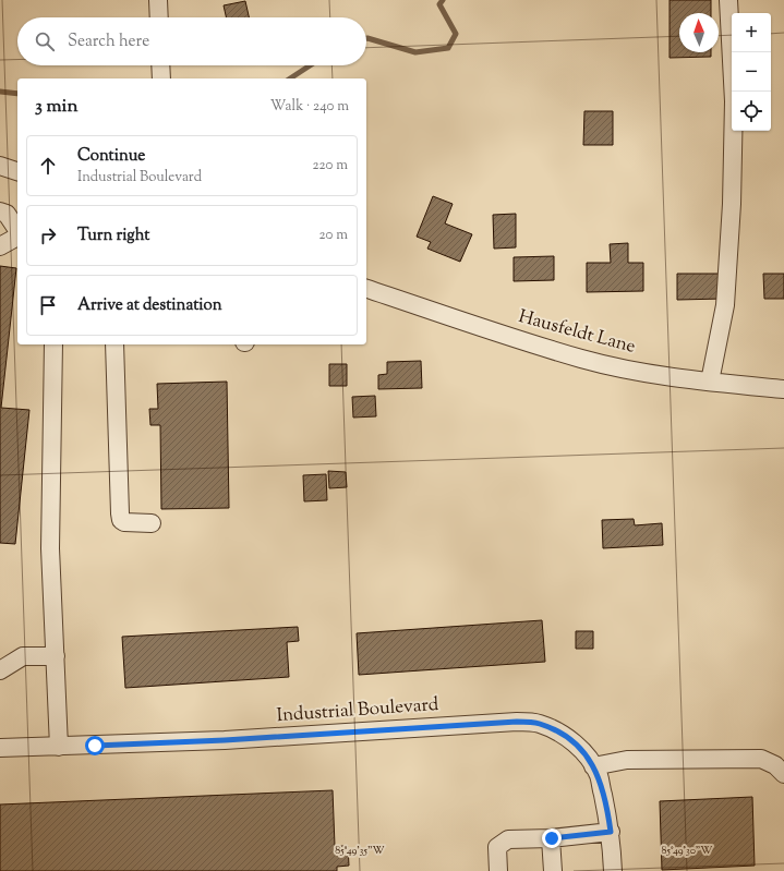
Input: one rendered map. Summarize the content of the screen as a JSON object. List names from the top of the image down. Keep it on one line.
{"streets":{"street":["Hausfeldt Lane","Industrial Boulevard"]},"north":"top","page":{"map_buttons":["+","−"],"search":"Search here","heading":["3 min","Walk · 240 m"],"list":[["Continue","Industrial Boulevard","220 m"],["Turn right","20 m"],"Arrive at destination"]},"coordinates":["85°49'35\"W","85°49'30\"W"]}
